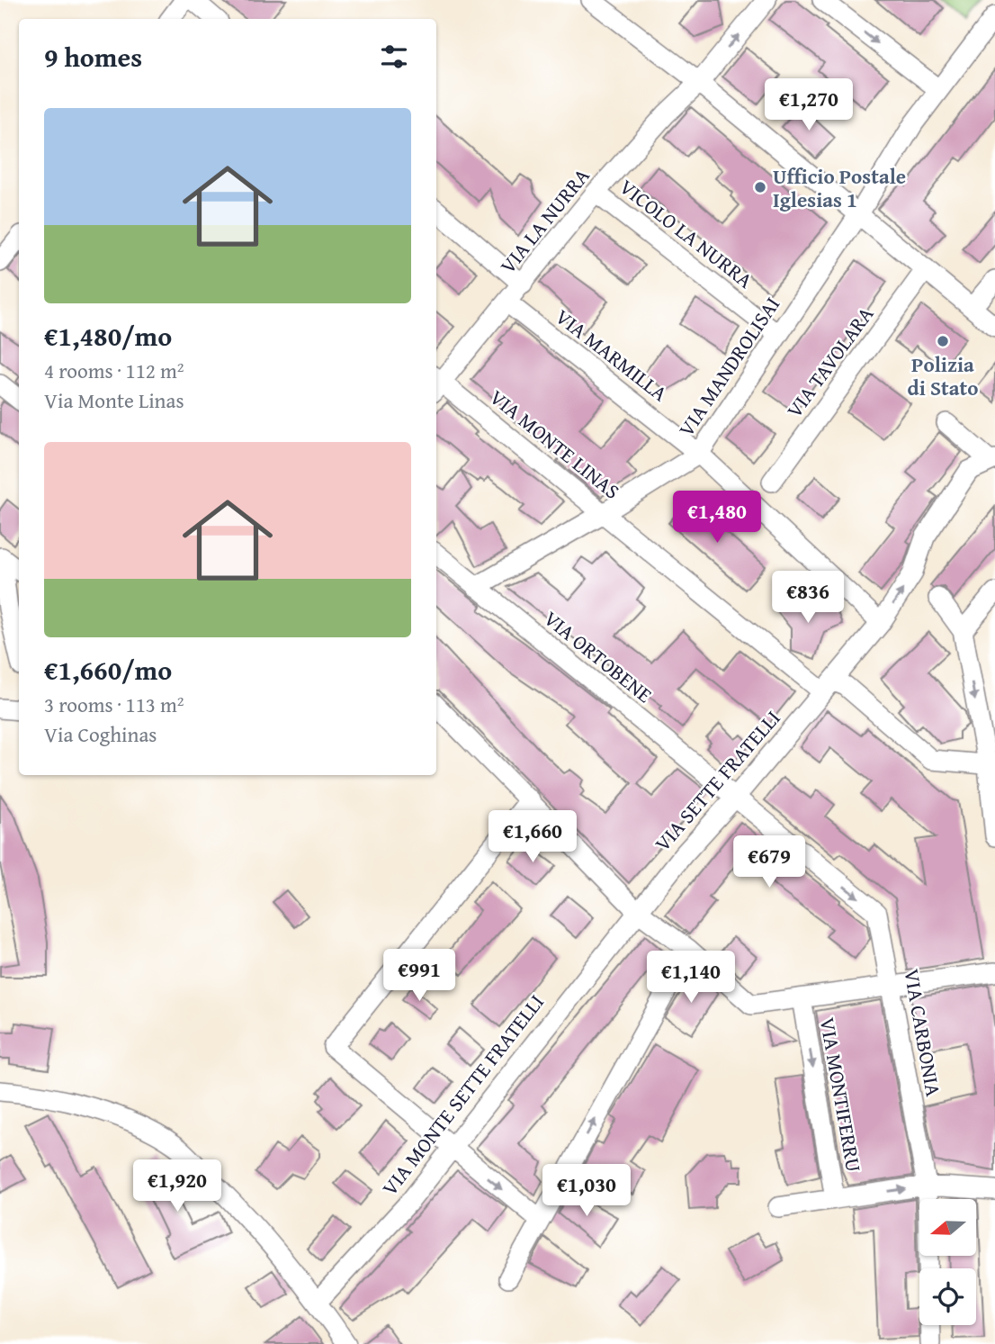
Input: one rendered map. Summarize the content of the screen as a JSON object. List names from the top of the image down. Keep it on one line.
{"streets":{"street":["VIA LA NURRA","VICOLO LA NURRA","VIA MARMILLA","VIA TAVOLARA","VIA MANDROLISAI","VIA MONTE LINAS","VIA ORTOBENE","VIA SETTE FRATELLI","VIA CARBONIA","VIA MONTE SETTE FRATELLI","VIA MONTIFERRU"]},"crossings":[["VIA LA NURRA","VICOLO LA NURRA"],["VIA LA NURRA","VIA MARMILLA"],["VICOLO LA NURRA","VIA MANDROLISAI"],["VIA MARMILLA","VIA MANDROLISAI"],["VIA MARMILLA","VIA SETTE FRATELLI"],["VIA MANDROLISAI","VIA MONTE LINAS"],["VIA MANDROLISAI","VIA ORTOBENE"],["VIA MONTE LINAS","VIA SETTE FRATELLI"],["VIA ORTOBENE","VIA SETTE FRATELLI"],["VIA ORTOBENE","VIA CARBONIA"],["VIA SETTE FRATELLI","VIA CARBONIA"],["VIA SETTE FRATELLI","VIA MONTE SETTE FRATELLI"],["VIA CARBONIA","VIA MONTIFERRU"]],"one_way":["VIA CARBONIA"],"places":["Ufficio Postale Iglesias 1","Polizia di Stato"],"north":"left","page":{"heading":"9 homes","price":["€1,270","€1,480","€836","€1,660","€679","€991","€1,140","€1,920","€1,030"],"list":[{"name":"€1,480/mo","note":"4 rooms · 112 m² · Via Monte Linas"},{"name":"€1,660/mo","note":"3 rooms · 113 m² · Via Coghinas"}]}}
